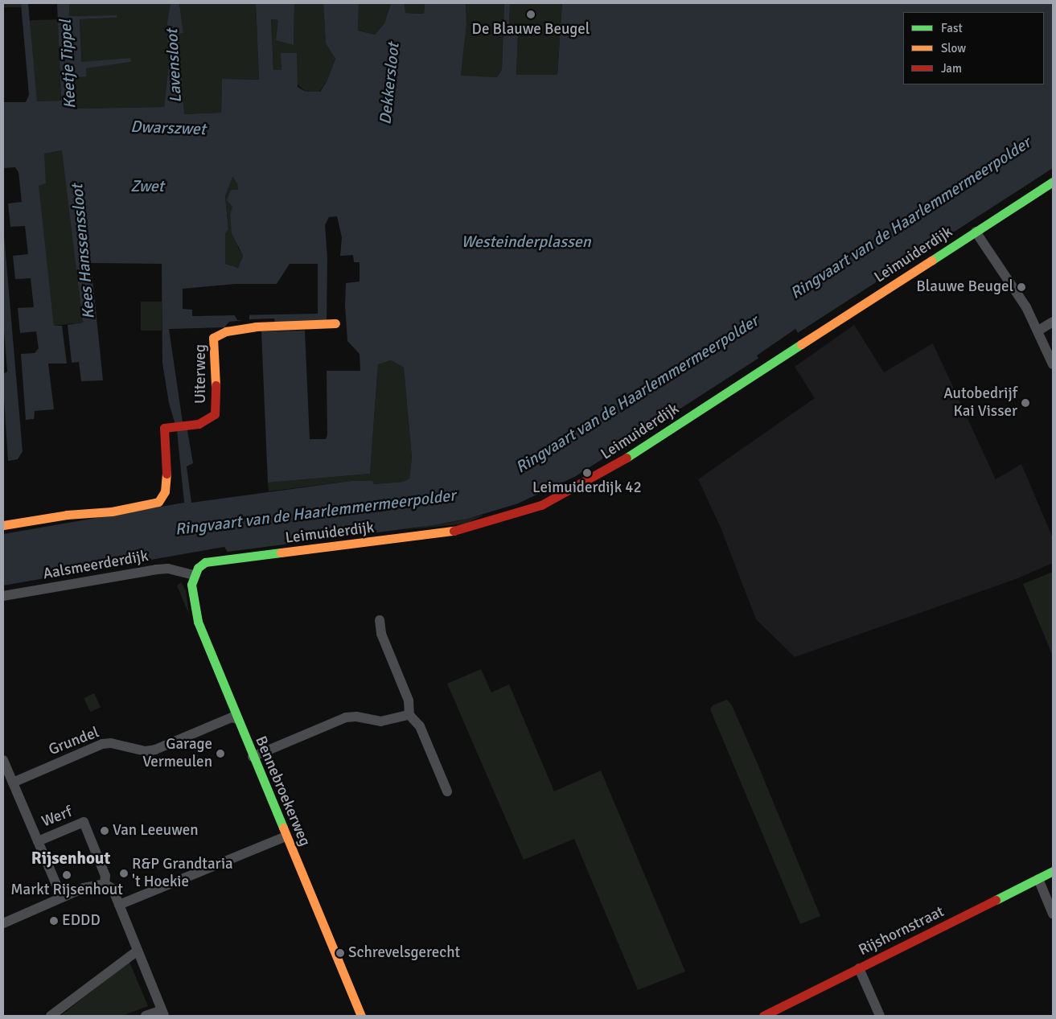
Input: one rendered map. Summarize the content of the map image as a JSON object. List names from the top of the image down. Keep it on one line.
{"streets":{"street":["Leimuiderdijk","Uiterweg","Aalsmeerderdijk","Grundel","Bennebroekerweg","Werf","Rijshornstraat"]},"crossings":[["Leimuiderdijk","Aalsmeerderdijk"],["Leimuiderdijk","Bennebroekerweg"],["Aalsmeerderdijk","Bennebroekerweg"],["Grundel","Bennebroekerweg"]],"districts":["Rijsenhout"],"water":["Keetje Tippel","Lavensloot","Dekkersloot","Dwarszwet","Zwet","Ringvaart van de Haarlemmermeerpolder","Westeinderplassen","Kees Hanssenssloot"],"places":["De Blauwe Beugel","Blauwe Beugel","Autobedrijf Kai Visser","Leimuiderdijk 42","Garage Vermeulen","Van Leeuwen","R&P Grandtaria 't Hoekie","Markt Rijsenhout","EDDD","Schrevelsgerecht"],"legend":["Fast","Slow","Jam"]}
